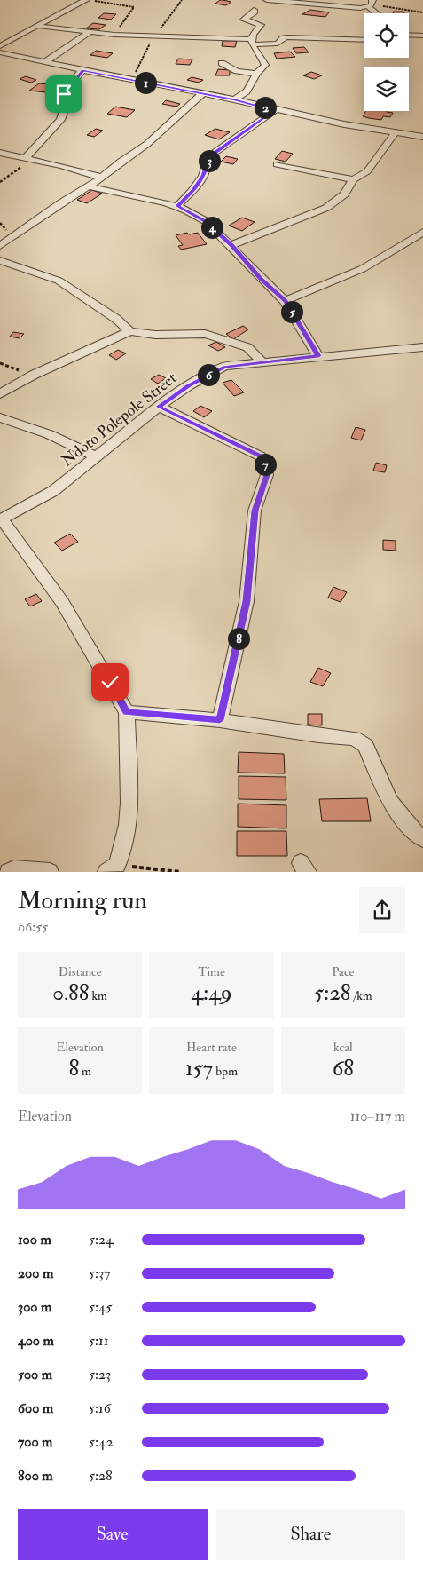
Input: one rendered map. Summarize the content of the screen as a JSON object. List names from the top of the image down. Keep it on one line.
{"streets":{"street":["Ndoto Polepole Street"]},"page":{"pins":["1","2","3","4","5","6","7","8"],"heading":["Morning run","06:55"],"stats":[["Distance","0.88 km"],["Time","4:49"],["Pace","5:28 /km"],["Elevation","8 m"],["Heart rate","157 bpm"],["kcal","68"]],"chart":["Elevation","110–117 m"],"list":[{"name":"100 m","note":"5:24"},{"name":"200 m","note":"5:37"},{"name":"300 m","note":"5:45"},{"name":"400 m","note":"5:11"},{"name":"500 m","note":"5:23"},{"name":"600 m","note":"5:16"},{"name":"700 m","note":"5:42"},{"name":"800 m","note":"5:28"}],"buttons":["Save","Share"]}}
